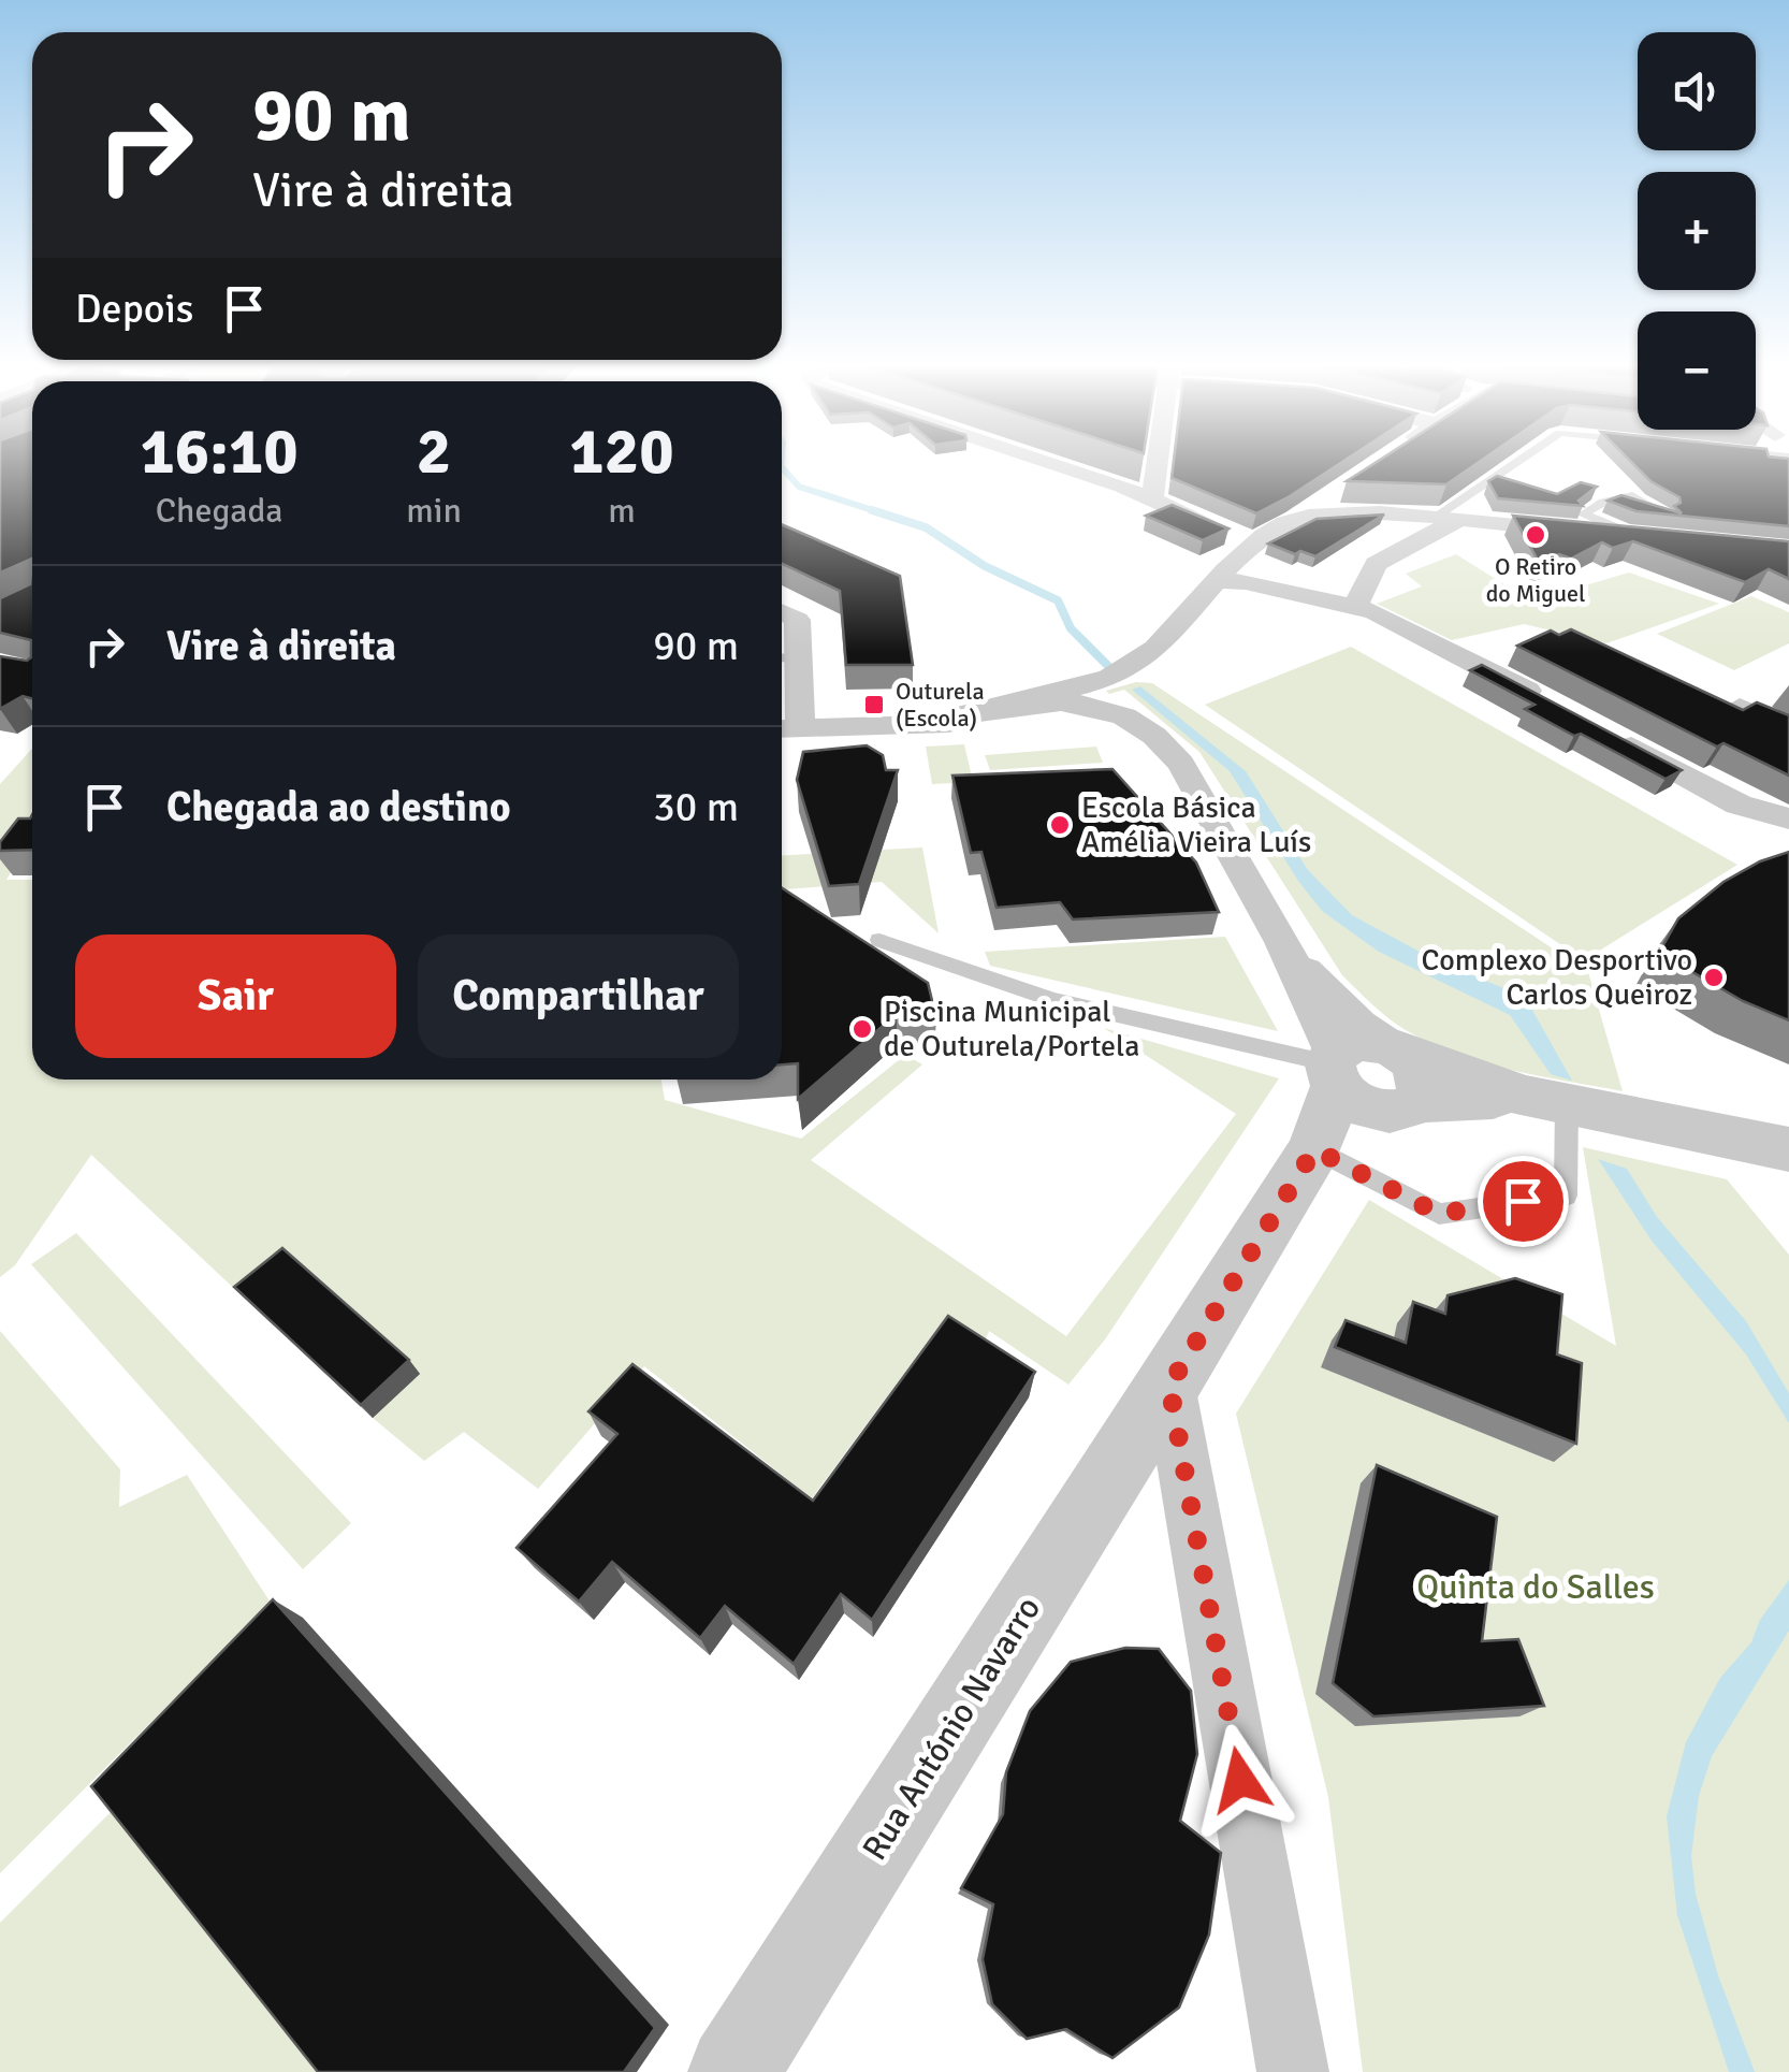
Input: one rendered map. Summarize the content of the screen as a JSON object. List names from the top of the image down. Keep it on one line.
{"streets":{"street":["Rua António Navarro"]},"parks":["Quinta do Salles"],"places":{"other":["O Retiro do Miguel","Escola Básica Amélia Vieira Luís","Complexo Desportivo Carlos Queiroz","Piscina Municipal de Outurela/Portela"],"transit":["Outurela (Escola)"]},"page":{"map_buttons":["+","−"],"turn":["90 m","Vire à direita"],"then":"Depois","eta":["16:10","Chegada","2","min","120","m"],"list":[{"name":"Vire à direita","value":"90 m"},{"name":"Chegada ao destino","value":"30 m"}],"buttons":["Sair","Compartilhar"]}}
